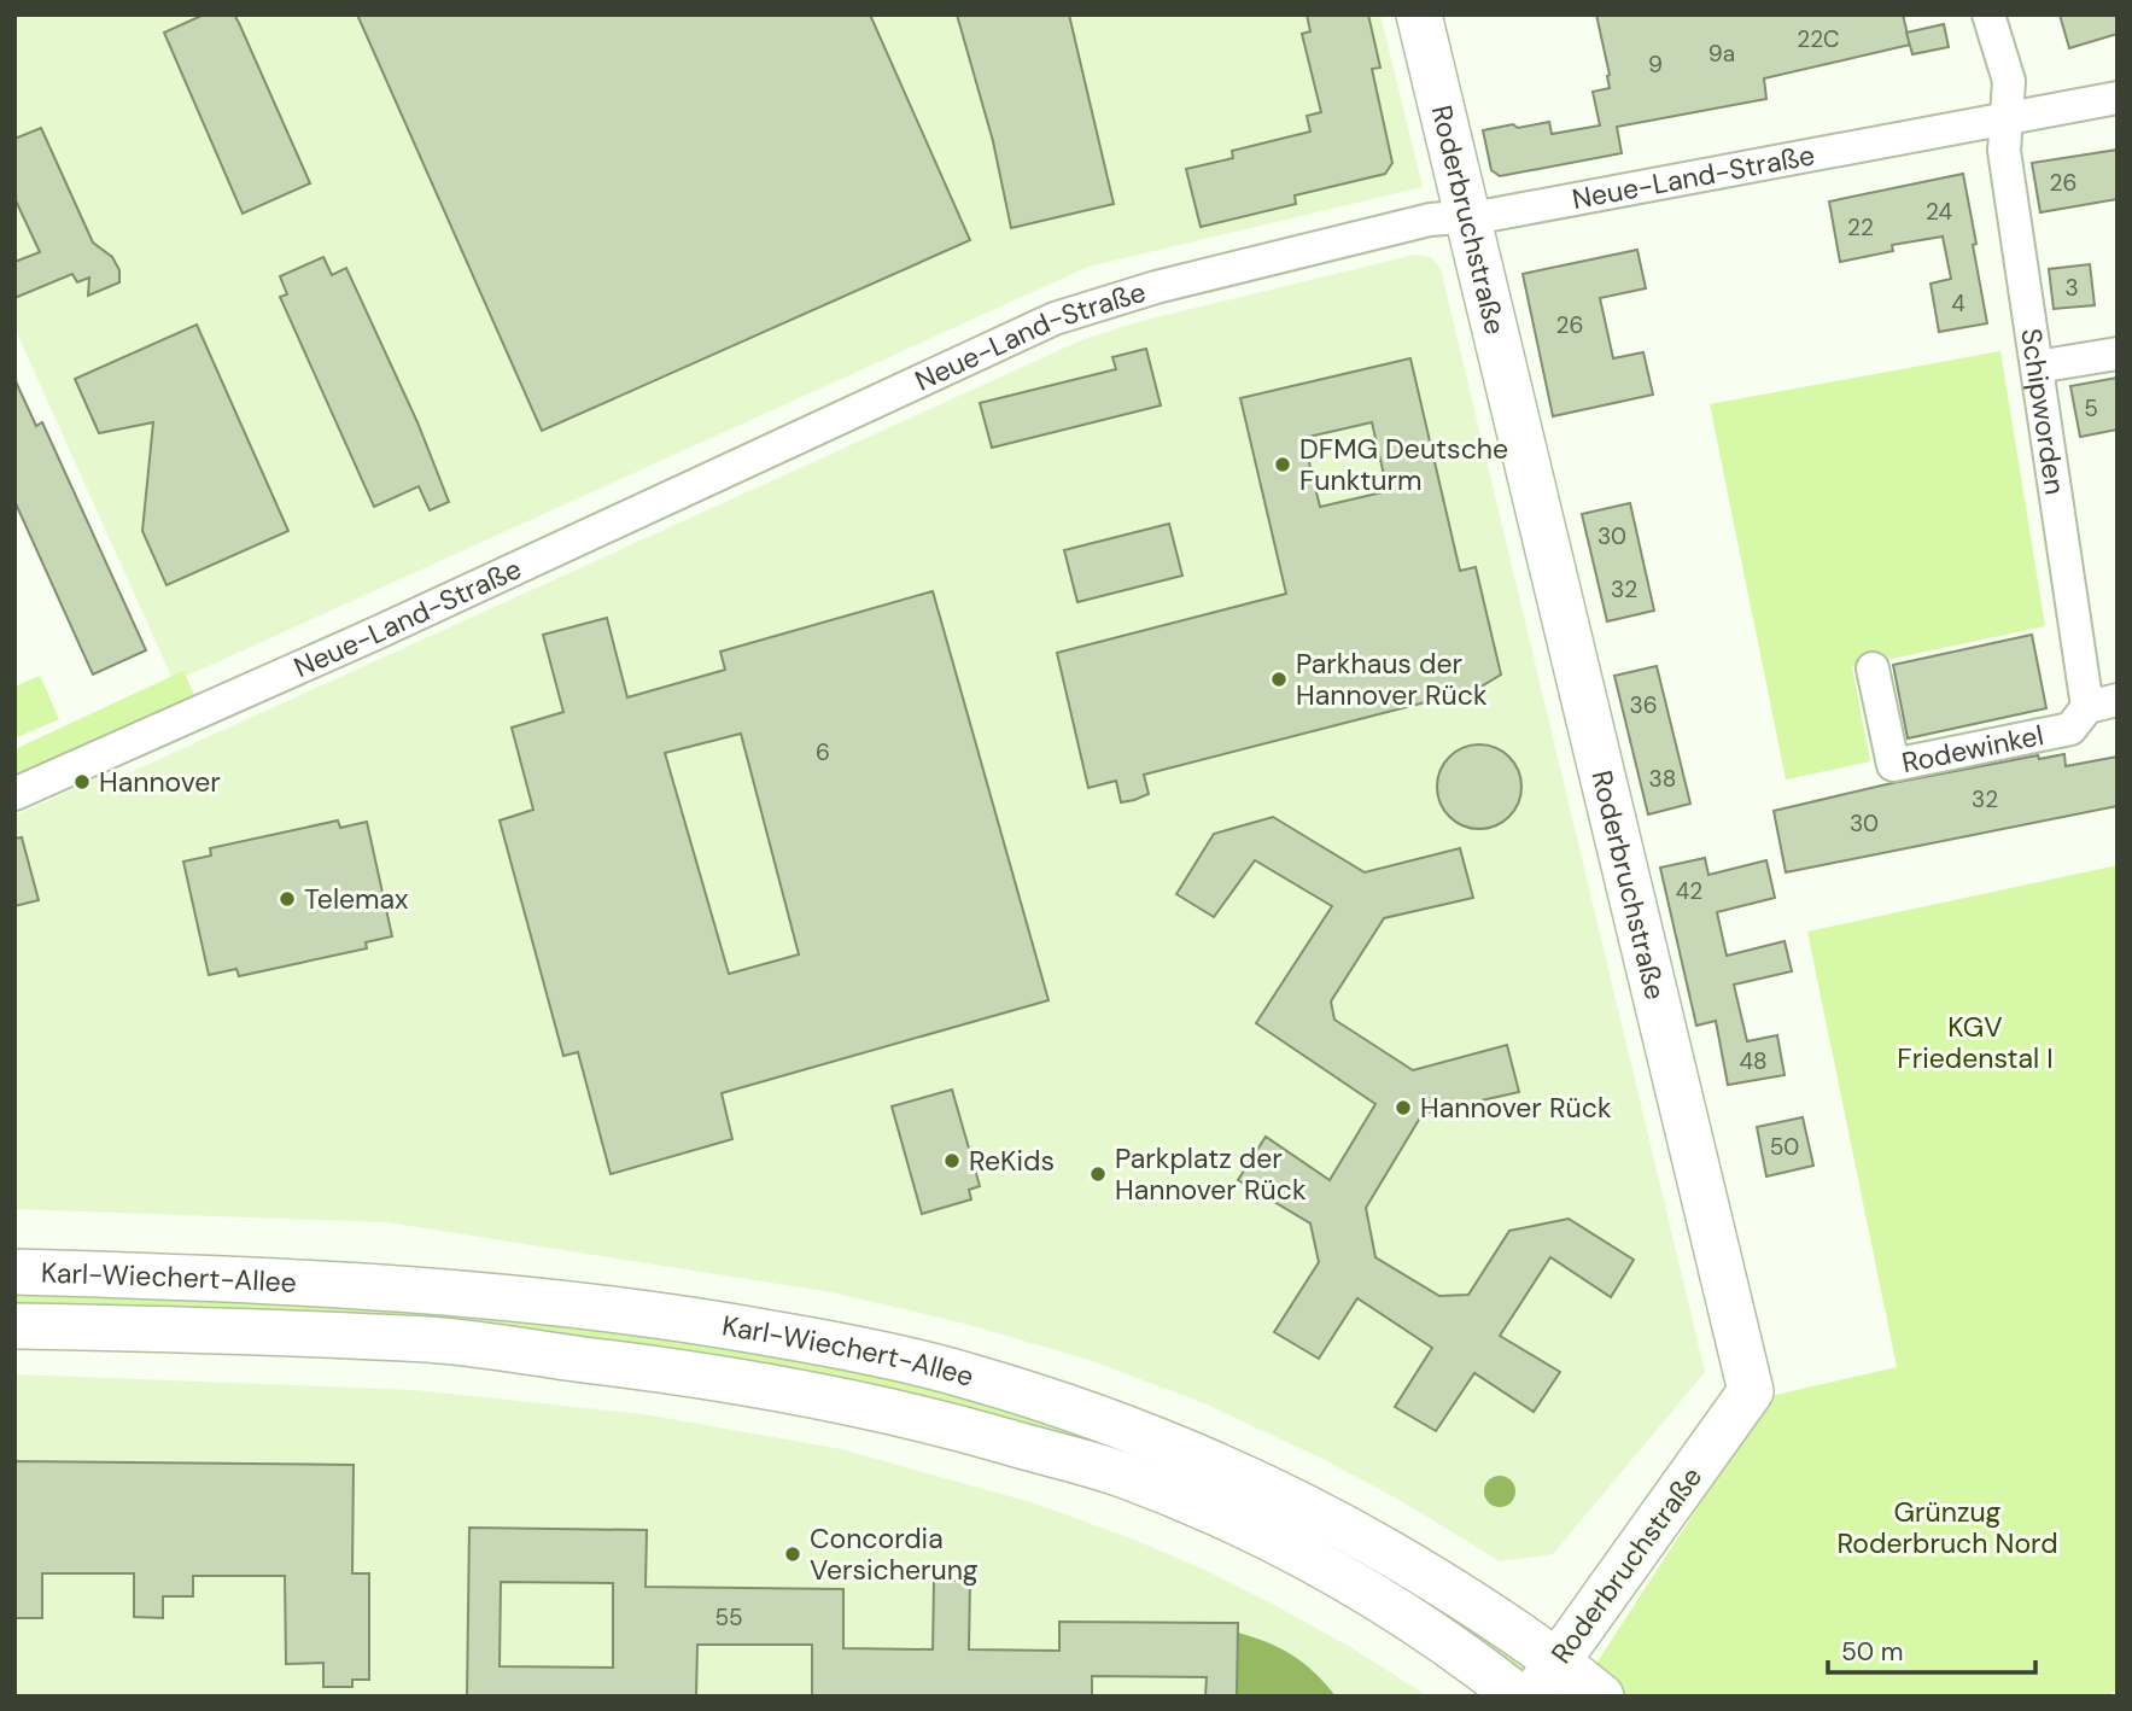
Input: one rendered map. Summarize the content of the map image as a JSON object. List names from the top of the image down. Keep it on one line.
{"streets":{"main road":["Roderbruchstraße","Karl-Wiechert-Allee"],"street":["Neue-Land-Straße","Schipworden","Rodewinkel"]},"crossings":[["Neue-Land-Straße","Roderbruchstraße"],["Neue-Land-Straße","Schipworden"],["Roderbruchstraße","Karl-Wiechert-Allee"],["Schipworden","Rodewinkel"]],"parks":["KGV Friedenstal I","Grünzug Roderbruch Nord"],"places":["DFMG Deutsche Funkturm","Parkhaus der Hannover Rück","Hannover","Telemax","Hannover Rück","ReKids","Parkplatz der Hannover Rück","Concordia Versicherung"],"house_numbers":["22C","9a","9","26","24","22","3","4","26","5","30","32","36","6","38","32","30","42","48","50","55"],"scale_bar":"50 m"}
